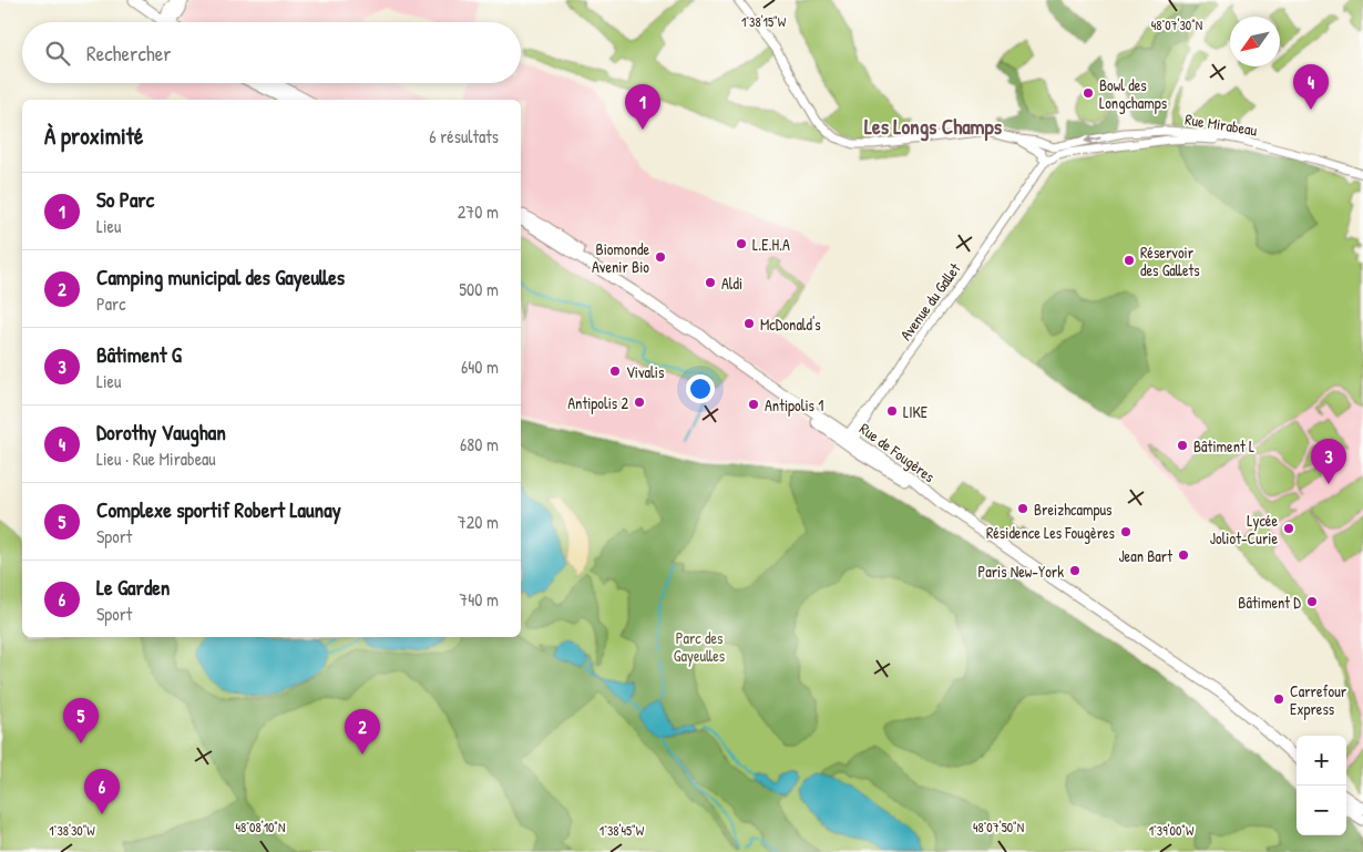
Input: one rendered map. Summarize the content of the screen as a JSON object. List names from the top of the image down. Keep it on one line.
{"streets":{"main road":["Rue de Fougères"],"street":["Rue Mirabeau","Avenue du Gallet"]},"crossings":[["Rue Mirabeau","Avenue du Gallet"],["Avenue du Gallet","Rue de Fougères"]],"districts":["Les Longs Champs"],"parks":["Parc des Gayeulles"],"places":["Bowl des Longchamps","L.E.H.A","Biomonde Avenir Bio","Réservoir des Gallets","Aldi","McDonald's","Vivalis","Antipolis 2","Antipolis 1","LIKE","Bâtiment L","Breizhcampus","Lycée Joliot-Curie","Résidence Les Fougères","Jean Bart","Paris New-York","Bâtiment D","Carrefour Express"],"north":"bottom left","page":{"search":"Rechercher","pins":["4","1","3","5","2","6"],"heading":["À proximité","6 résultats"],"list":[{"mark":"1","name":"So Parc","note":"Lieu","value":"270 m"},{"mark":"2","name":"Camping municipal des Gayeulles","note":"Parc","value":"500 m"},{"mark":"3","name":"Bâtiment G","note":"Lieu","value":"640 m"},{"mark":"4","name":"Dorothy Vaughan","note":"Lieu · Rue Mirabeau","value":"680 m"},{"mark":"5","name":"Complexe sportif Robert Launay","note":"Sport","value":"720 m"},{"mark":"6","name":"Le Garden","note":"Sport","value":"740 m"}],"map_buttons":["+","−"]},"coordinates":["1°38'15\"W","48°07'30\"N","48°08'10\"N","48°07'50\"N","1°38'30\"W","1°38'45\"W","1°39'00\"W"]}
